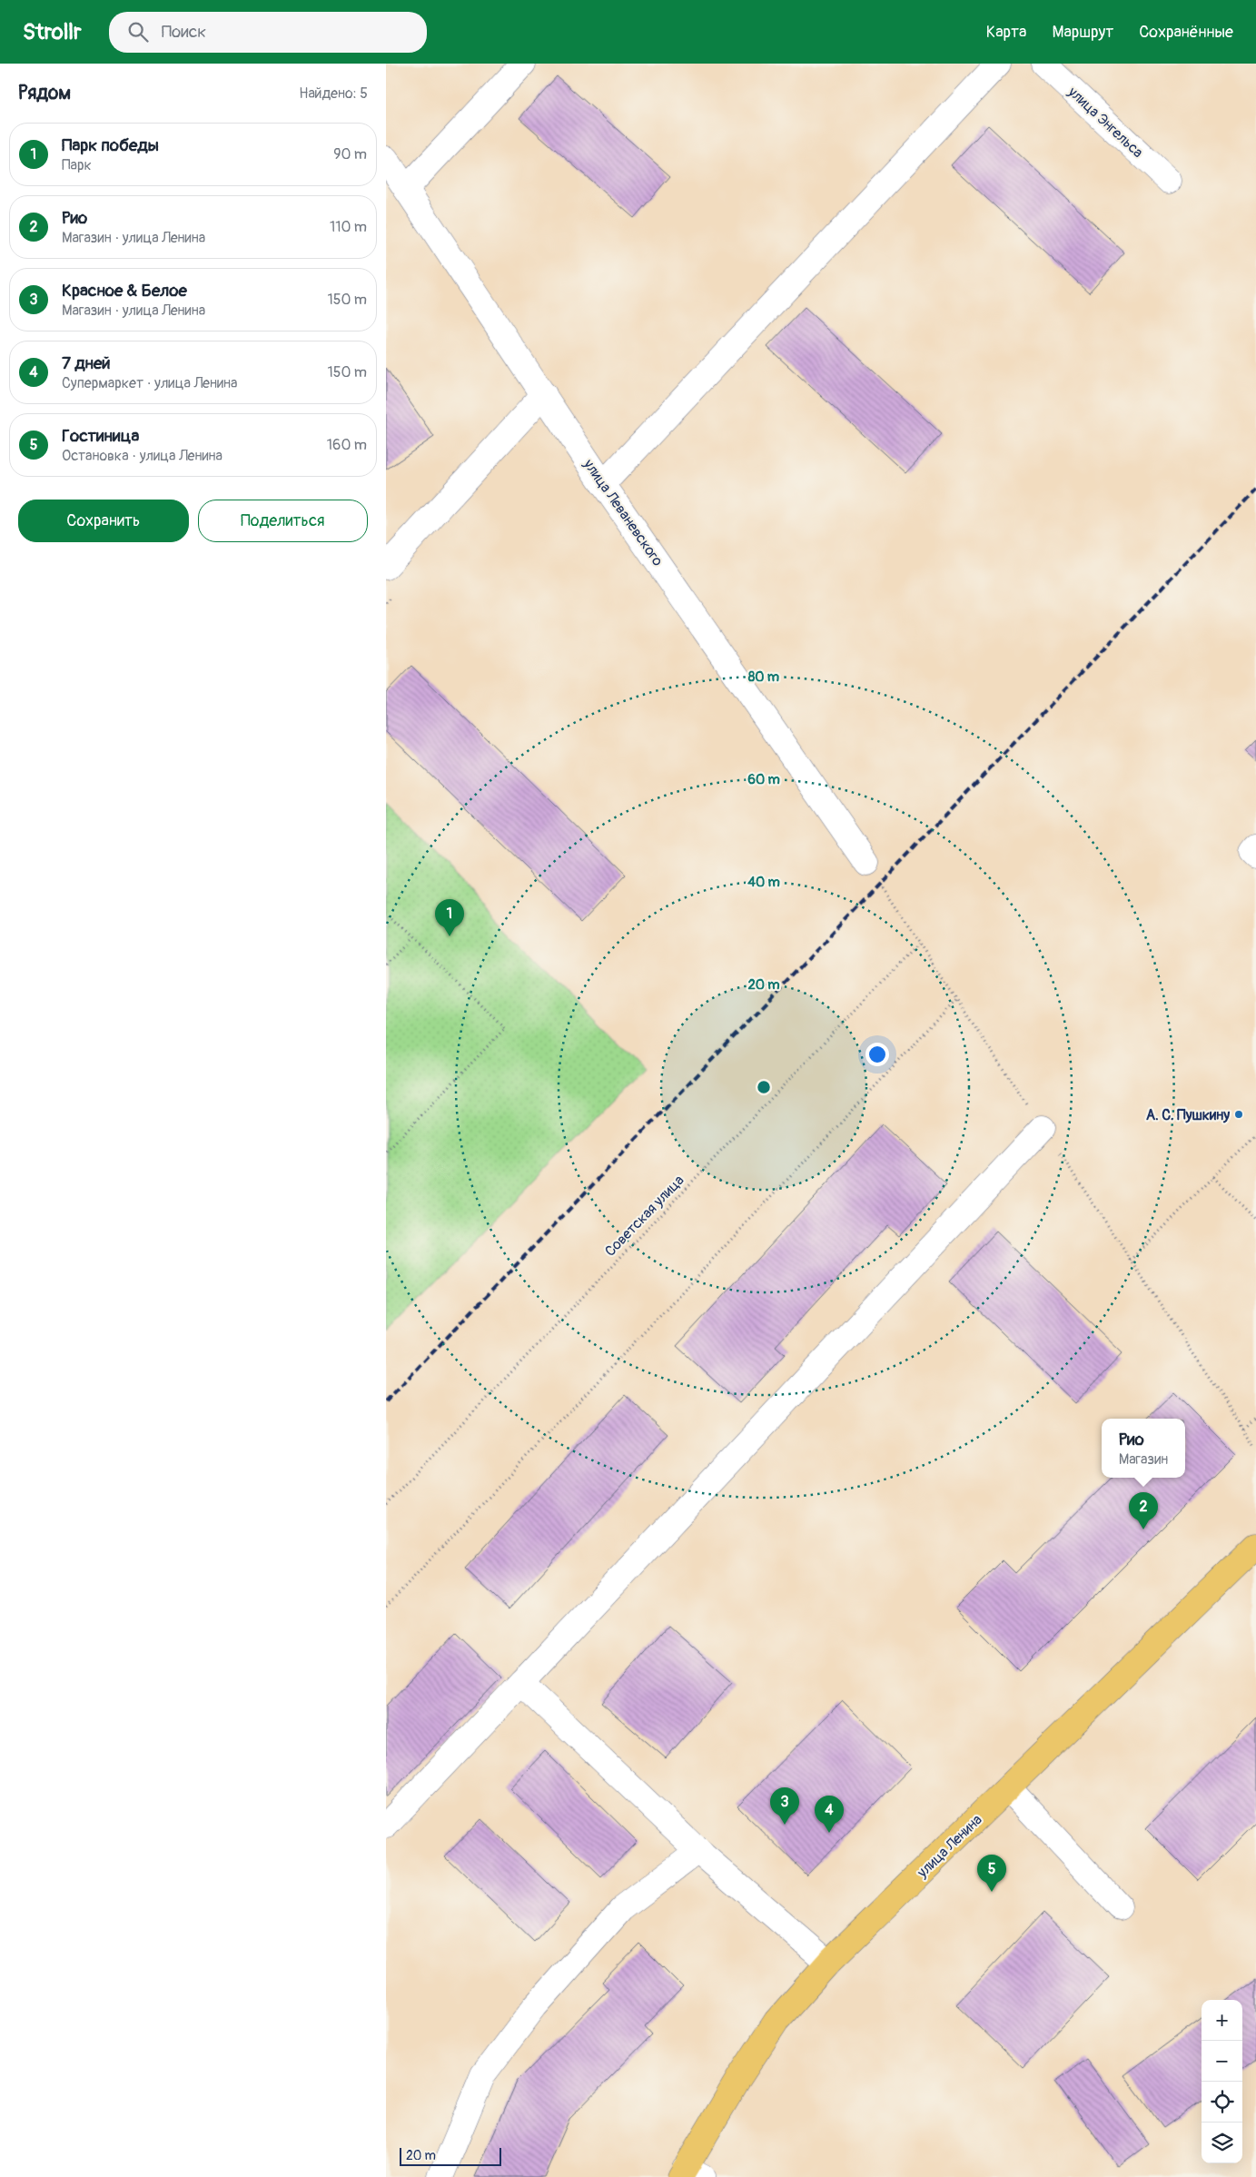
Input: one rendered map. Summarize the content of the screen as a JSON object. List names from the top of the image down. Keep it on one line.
{"streets":{"main road":["улица Ленина"],"street":["улица Энгельса","улица Леваневского"],"path":["Советская улица"]},"places":["А. С. Пушкину"],"scale_bar":"20 m","page":{"header":"Strollr","search":"Поиск","nav":["Карта","Маршрут","Сохранённые"],"heading":["Рядом","Найдено: 5"],"list":[{"mark":"1","name":"Парк победы","note":"Парк","value":"90 m"},{"mark":"2","name":"Рио","note":"Магазин · улица Ленина","value":"110 m"},{"mark":"3","name":"Красное & Белое","note":"Магазин · улица Ленина","value":"150 m"},{"mark":"4","name":"7 дней","note":"Супермаркет · улица Ленина","value":"150 m"},{"mark":"5","name":"Гостиница","note":"Остановка · улица Ленина","value":"160 m"}],"buttons":["Сохранить","Поделиться"],"pins":["1","2","3","4","5"],"popup":["Рио","Магазин"],"map_buttons":["+","−"],"scale":"20 m"},"rings":["80 m","60 m","40 m","20 m"]}
